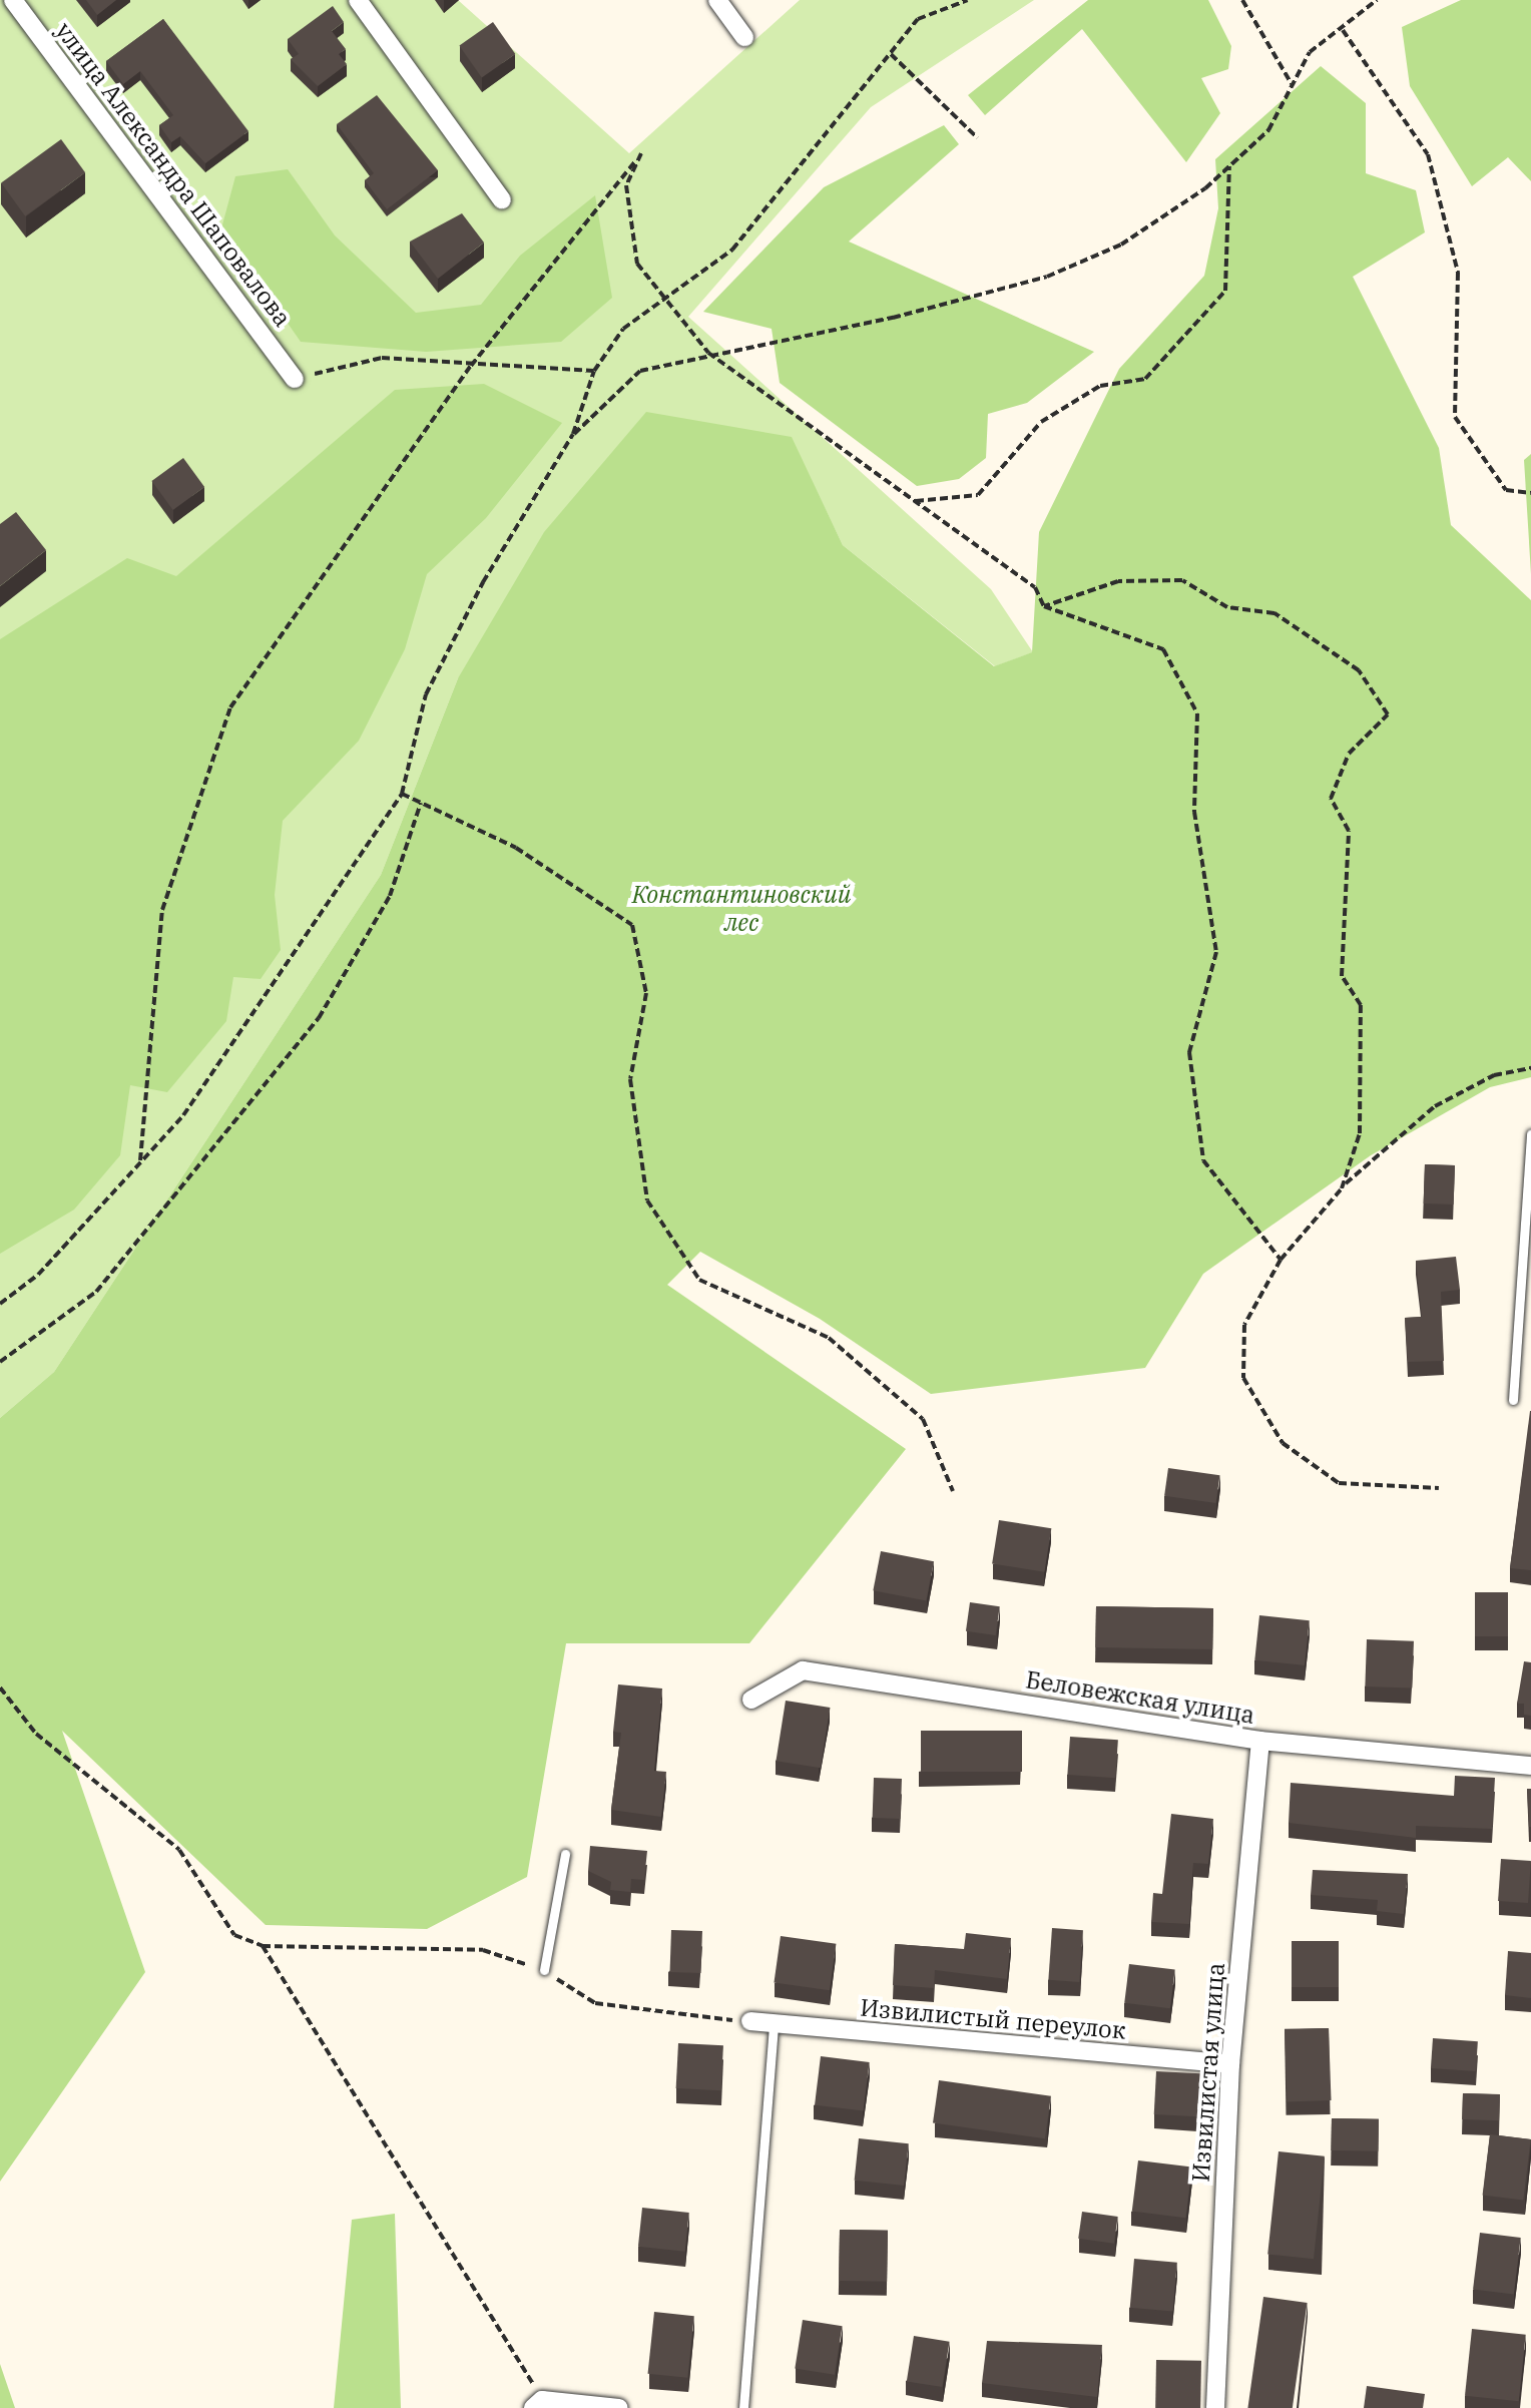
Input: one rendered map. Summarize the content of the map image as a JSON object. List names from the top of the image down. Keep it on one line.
{"streets":{"street":["улица Александра Шаповалова","Беловежская улица","Извилистый переулок","Извилистая улица"]},"crossings":[["Беловежская улица","Извилистая улица"],["Извилистый переулок","Извилистая улица"]],"parks":["Константиновский лес"]}
